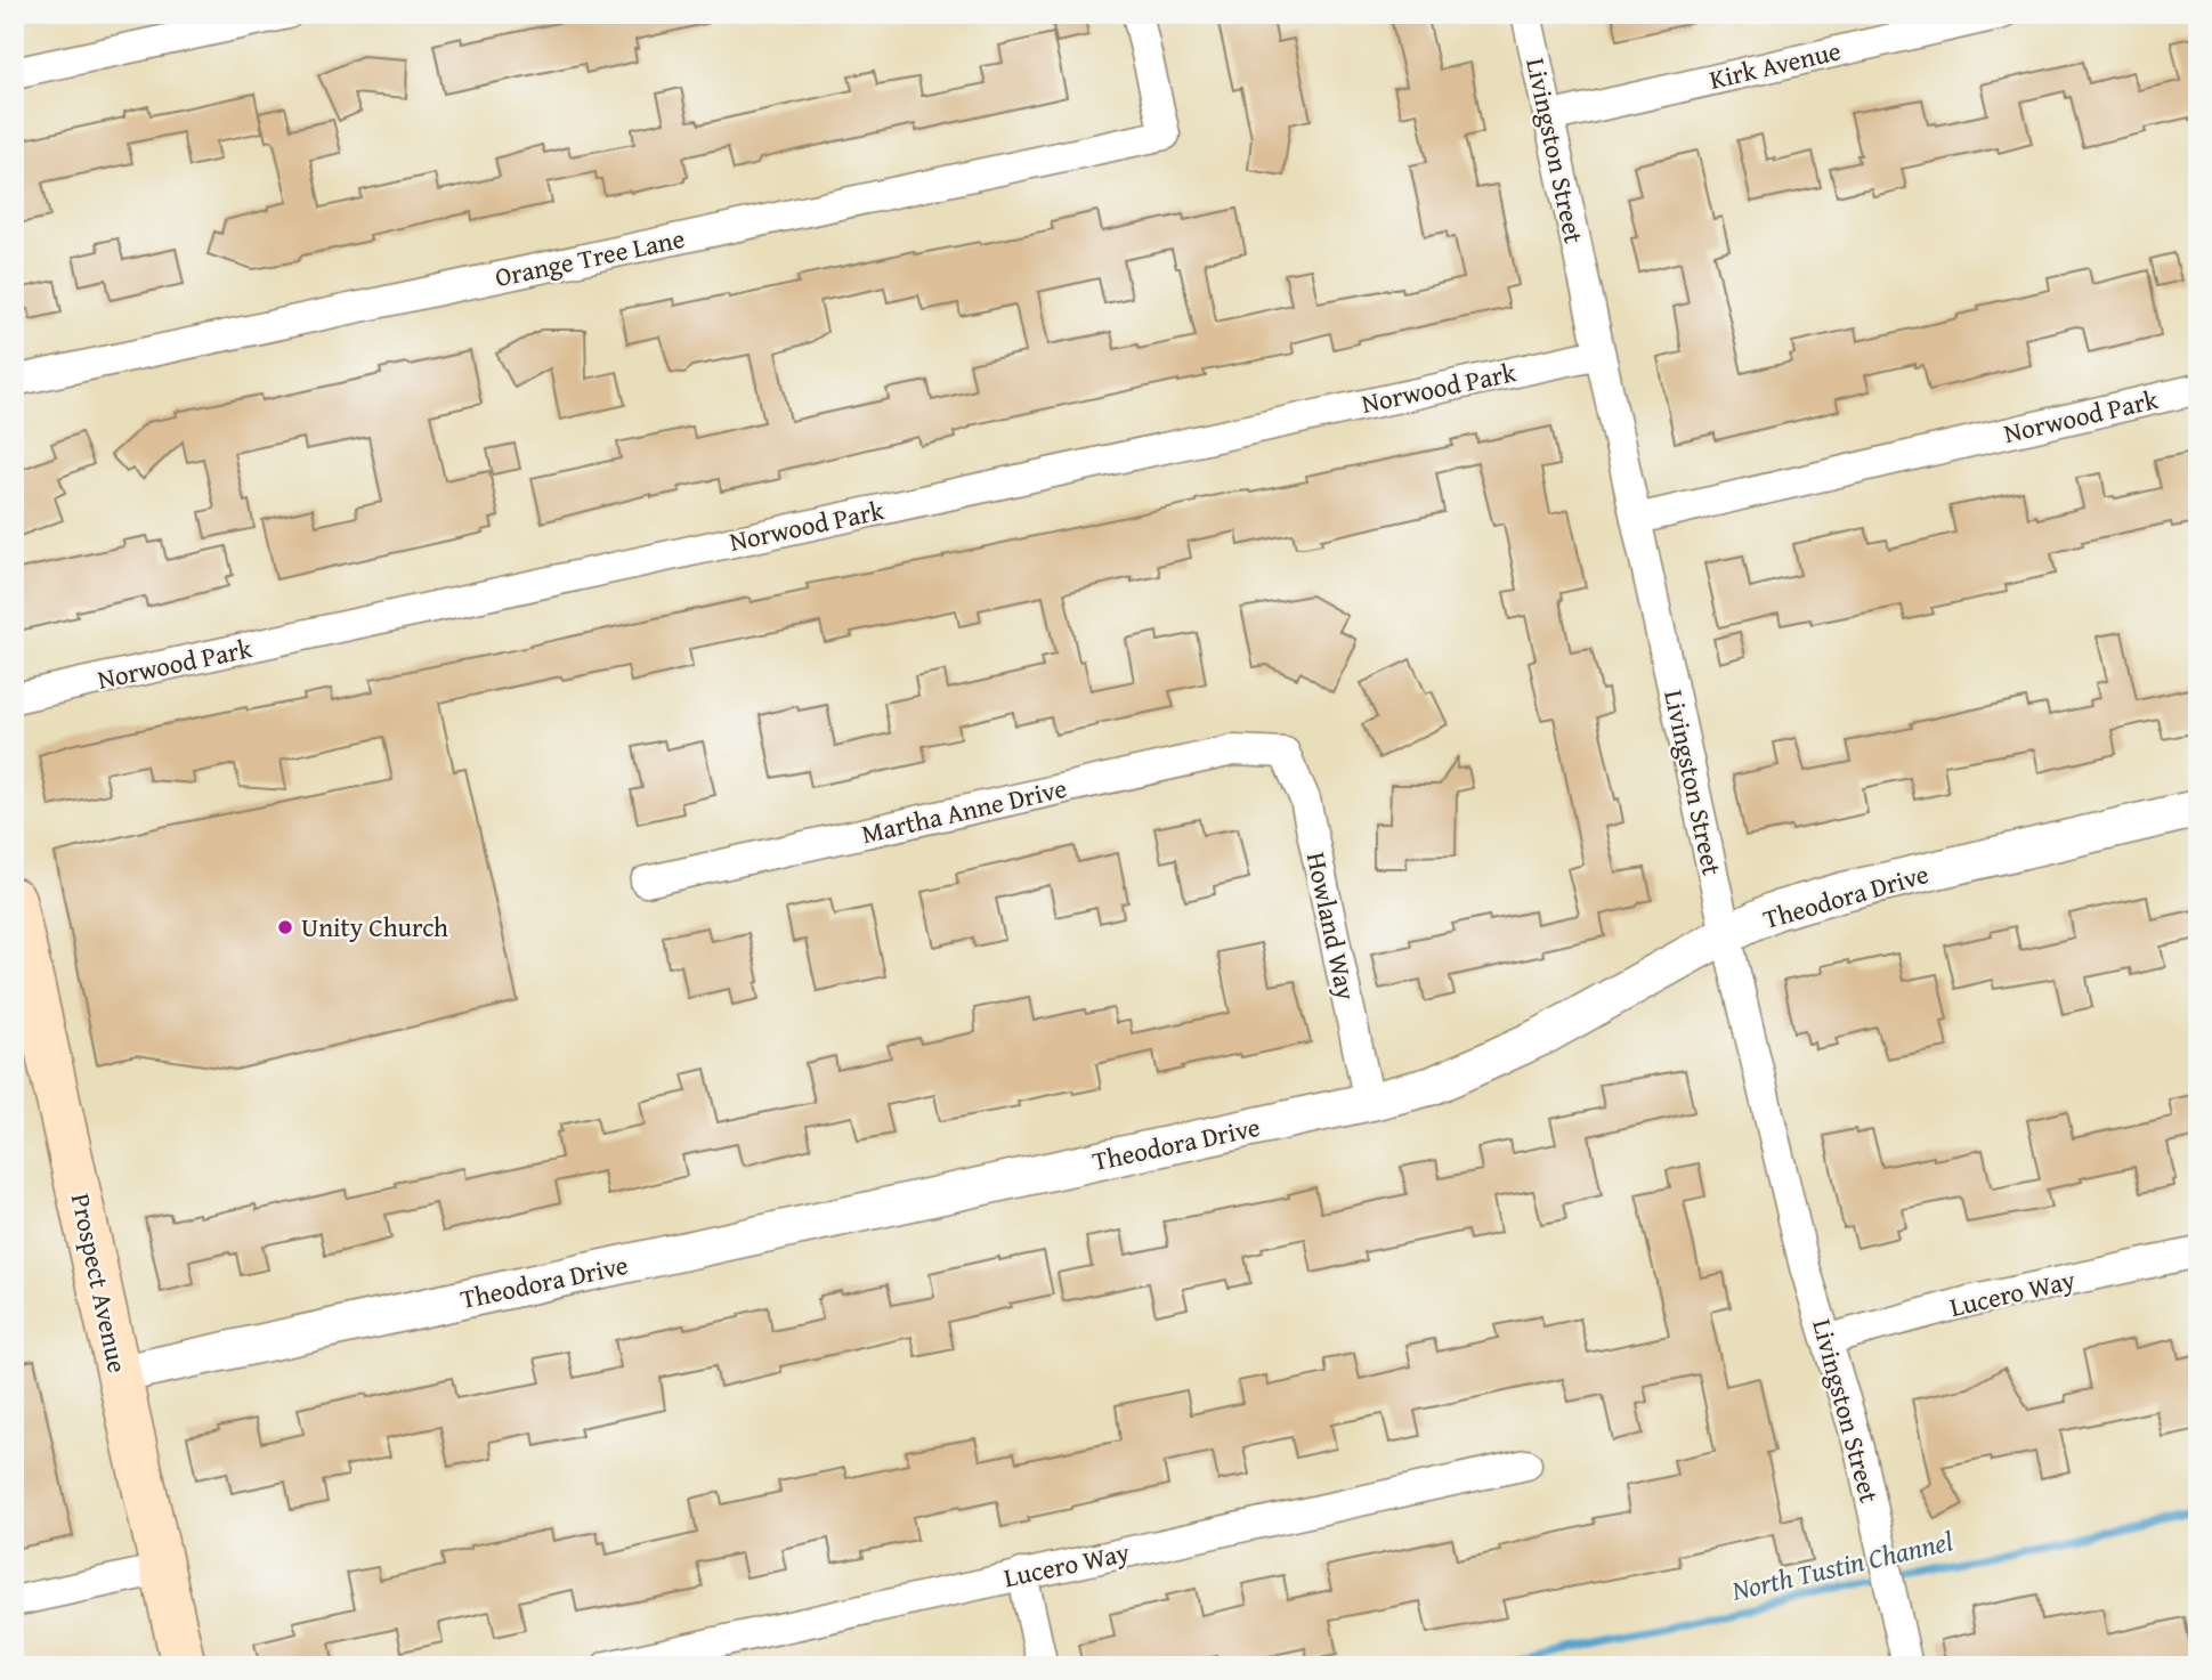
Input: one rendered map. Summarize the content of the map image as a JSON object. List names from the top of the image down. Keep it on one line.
{"streets":{"main road":["Prospect Avenue"],"street":["Kirk Avenue","Livingston Street","Orange Tree Lane","Norwood Park","Martha Anne Drive","Theodora Drive","Howland Way","Lucero Way"]},"crossings":[["Kirk Avenue","Livingston Street"],["Livingston Street","Norwood Park"],["Livingston Street","Theodora Drive"],["Livingston Street","Lucero Way"],["Martha Anne Drive","Howland Way"],["Theodora Drive","Howland Way"],["Theodora Drive","Prospect Avenue"]],"water":["North Tustin Channel"],"places":["Unity Church"]}
